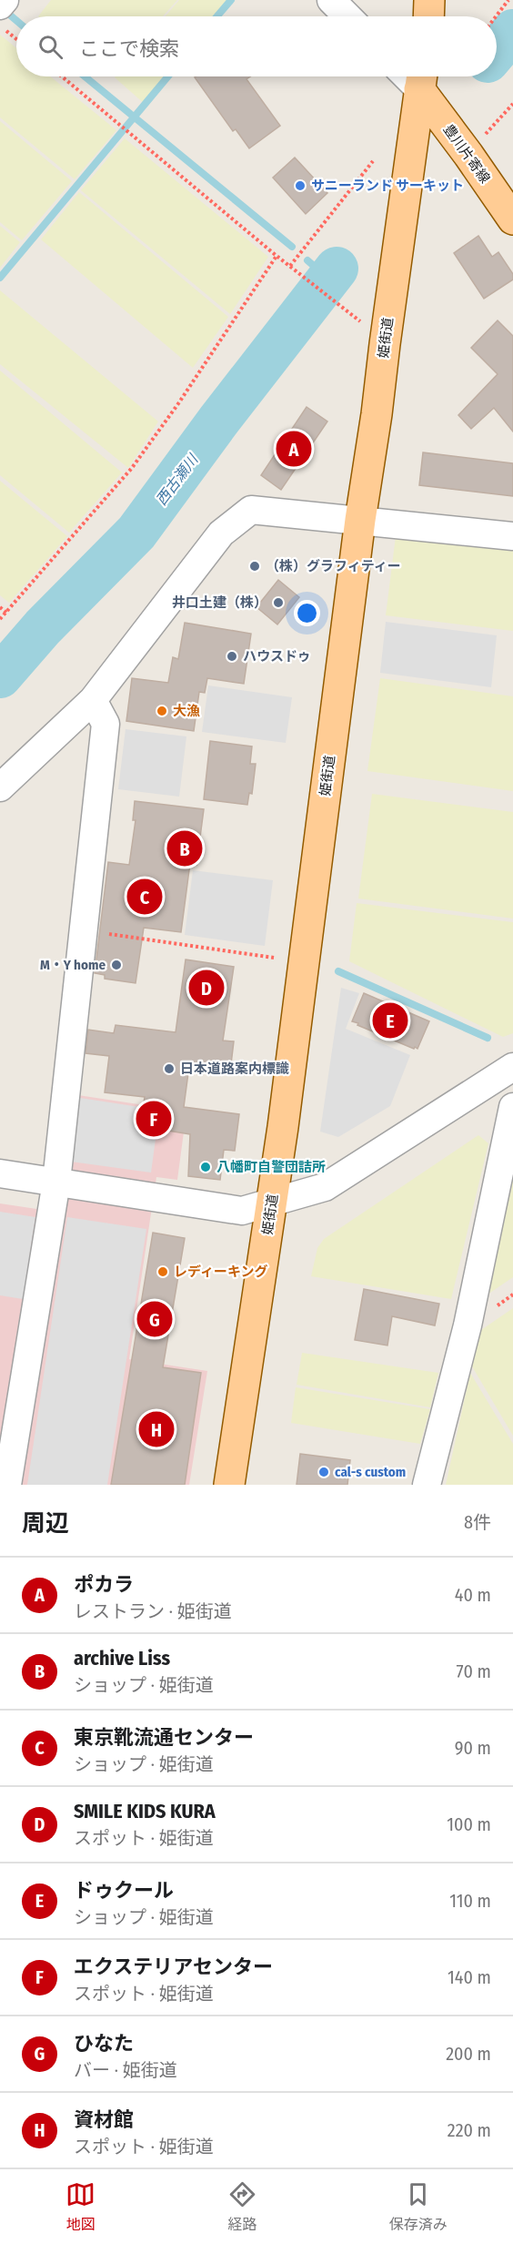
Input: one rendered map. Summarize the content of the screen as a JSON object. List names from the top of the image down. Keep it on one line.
{"streets":{"main road":["豊川片寄線","姫街道"]},"crossings":[["豊川片寄線","姫街道"]],"water":["西古瀬川"],"places":["サニーランド サーキット","（株）グラフィティー","井口土建（株）","ハウスドゥ","大漁","M・Y home","日本道路案内標識","八幡町自警団詰所","レディーキング","cal-s custom"],"page":{"search":"ここで検索","pins":["A","B","C","D","E","F","G","H"],"heading":["周辺","8件"],"list":[{"mark":"A","name":"ポカラ","note":"レストラン · 姫街道","value":"40 m"},{"mark":"B","name":"archive Liss","note":"ショップ · 姫街道","value":"70 m"},{"mark":"C","name":"東京靴流通センター","note":"ショップ · 姫街道","value":"90 m"},{"mark":"D","name":"SMILE KIDS KURA","note":"スポット · 姫街道","value":"100 m"},{"mark":"E","name":"ドゥクール","note":"ショップ · 姫街道","value":"110 m"},{"mark":"F","name":"エクステリアセンター","note":"スポット · 姫街道","value":"140 m"},{"mark":"G","name":"ひなた","note":"バー · 姫街道","value":"200 m"},{"mark":"H","name":"資材館","note":"スポット · 姫街道","value":"220 m"}],"nav":["地図","経路","保存済み"]}}
